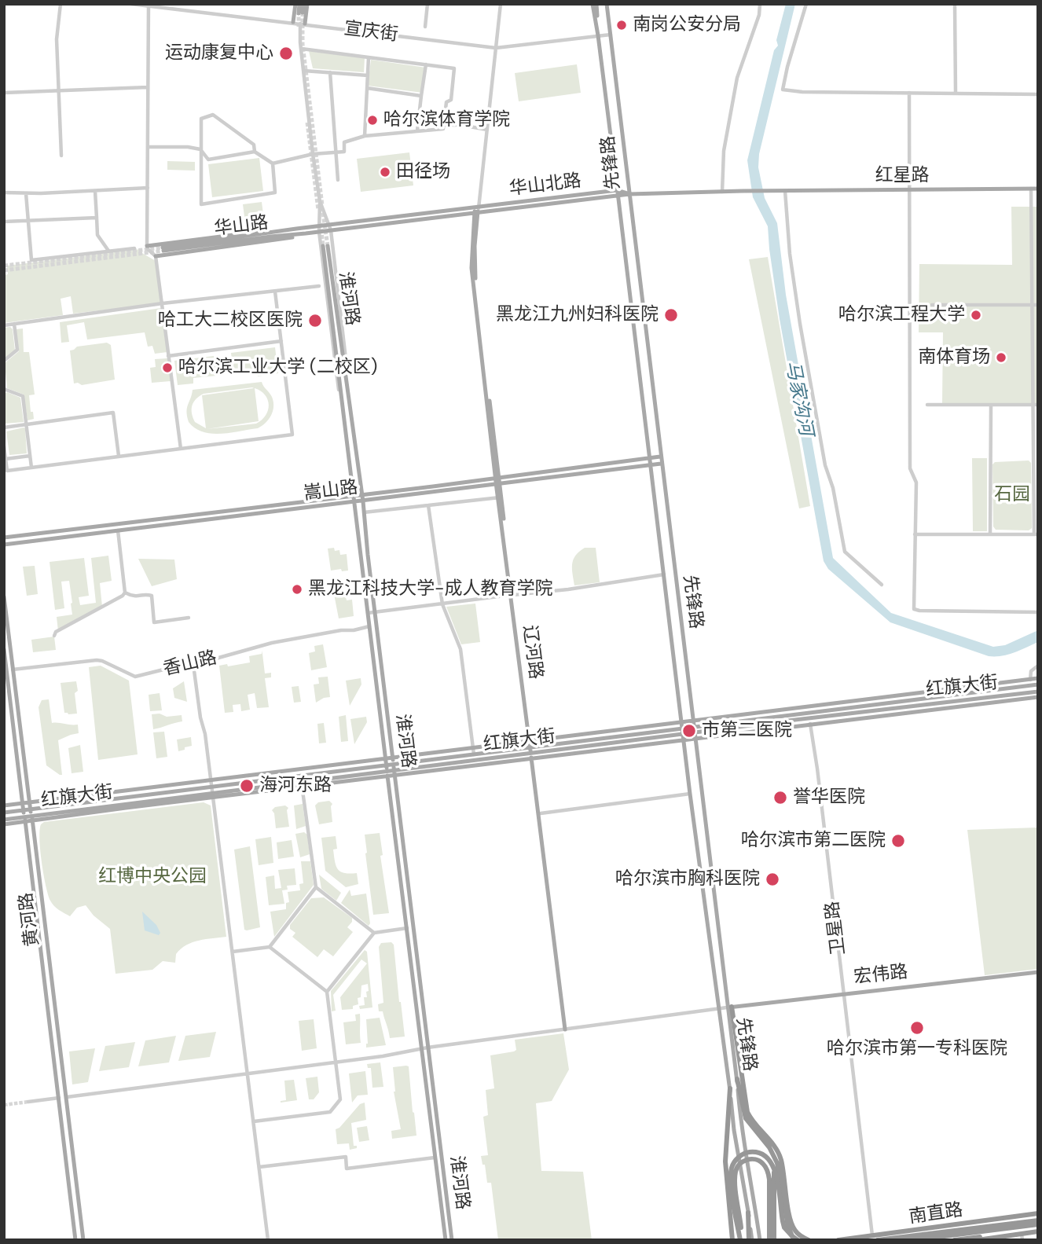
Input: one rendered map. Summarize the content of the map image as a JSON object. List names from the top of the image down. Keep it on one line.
{"streets":{"highway":["南直路"],"main road":["先锋路","红星路","华山北路","华山路","淮河路","嵩山路","辽河路","红旗大街","黄河路","宏伟路"],"street":["宣庆街","香山路","卫星路"]},"crossings":[["宣庆街","先锋路"],["先锋路","红星路"],["先锋路","华山北路"],["先锋路","嵩山路"],["先锋路","红旗大街"],["先锋路","宏伟路"],["红星路","华山北路"],["华山北路","华山路"],["华山北路","辽河路"],["淮河路","嵩山路"],["淮河路","香山路"],["淮河路","红旗大街"],["嵩山路","辽河路"],["辽河路","红旗大街"],["香山路","黄河路"],["红旗大街","黄河路"],["红旗大街","卫星路"],["卫星路","宏伟路"],["卫星路","南直路"]],"water":["马家沟河"],"parks":["石园","红博中央公园"],"places":["南岗公安分局","运动康复中心","哈尔滨体育学院","田径场","黑龙江九州妇科医院","哈尔滨工程大学","哈工大二校区医院","南体育场","哈尔滨工业大学 (二校区)","黑龙江科技大学-成人教育学院","市第二医院","海河东路","誉华医院","哈尔滨市第二医院","哈尔滨市胸科医院","哈尔滨市第一专科医院"]}
